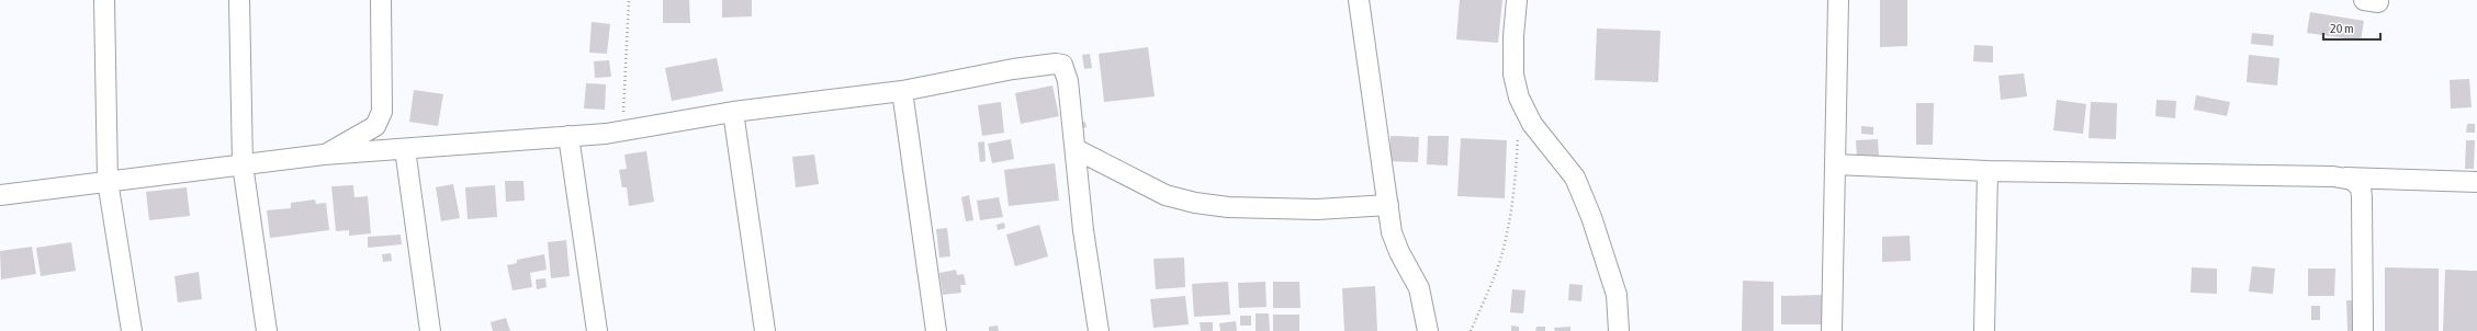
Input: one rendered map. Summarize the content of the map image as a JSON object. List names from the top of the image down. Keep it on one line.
{"scale_bar":"20 m"}
